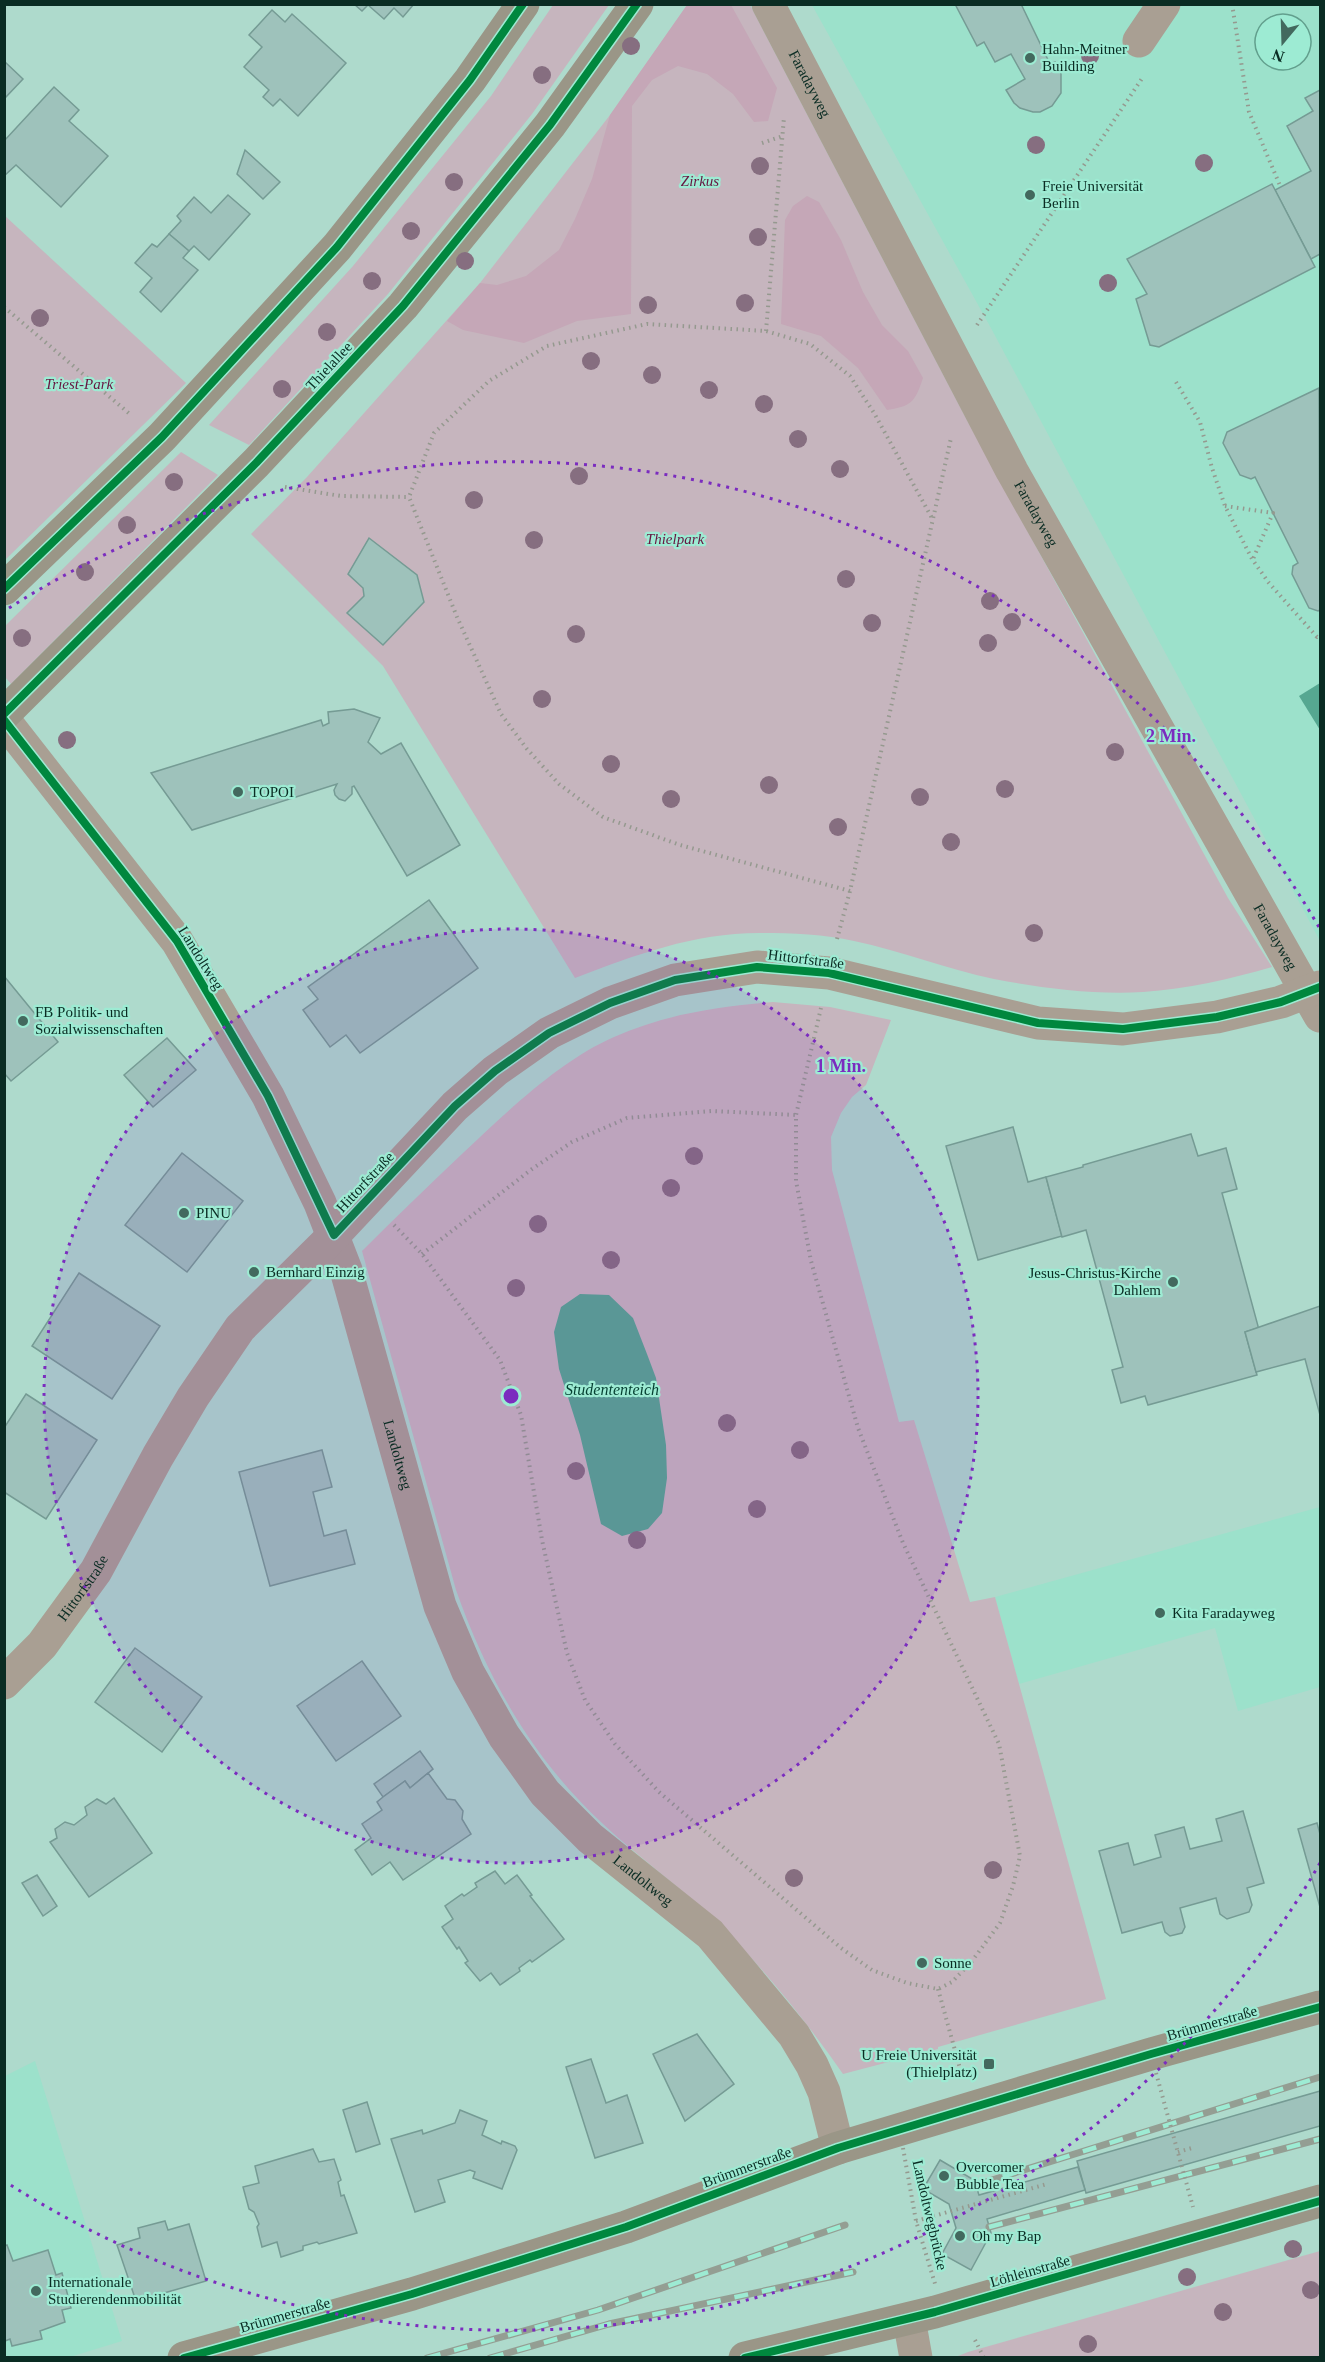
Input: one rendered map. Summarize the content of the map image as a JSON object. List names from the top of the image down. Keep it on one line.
{"streets":{"main road":["Thielallee","Brümmerstraße","Löhleinstraße"],"street":["Faradayweg","Landoltweg","Hittorfstraße"],"path":["Landoltwegbrücke"]},"crossings":[["Faradayweg","Hittorfstraße"],["Landoltweg","Hittorfstraße"],["Landoltweg","Brümmerstraße"]],"water":["Studententeich"],"parks":["Zirkus","Triest-Park","Thielpark"],"places":{"other":["Hahn-Meitner Building","Freie Universität Berlin","TOPOI","FB Politik- und Sozialwissenschaften","PINU","Bernhard Einzig","Jesus-Christus-Kirche Dahlem","Kita Faradayweg","Sonne","Overcomer Bubble Tea","Oh my Bap","Internationale Studierendenmobilität"],"transit":["U Freie Universität (Thielplatz)"]},"north":"bottom","rings":["2 Min.","1 Min."]}
